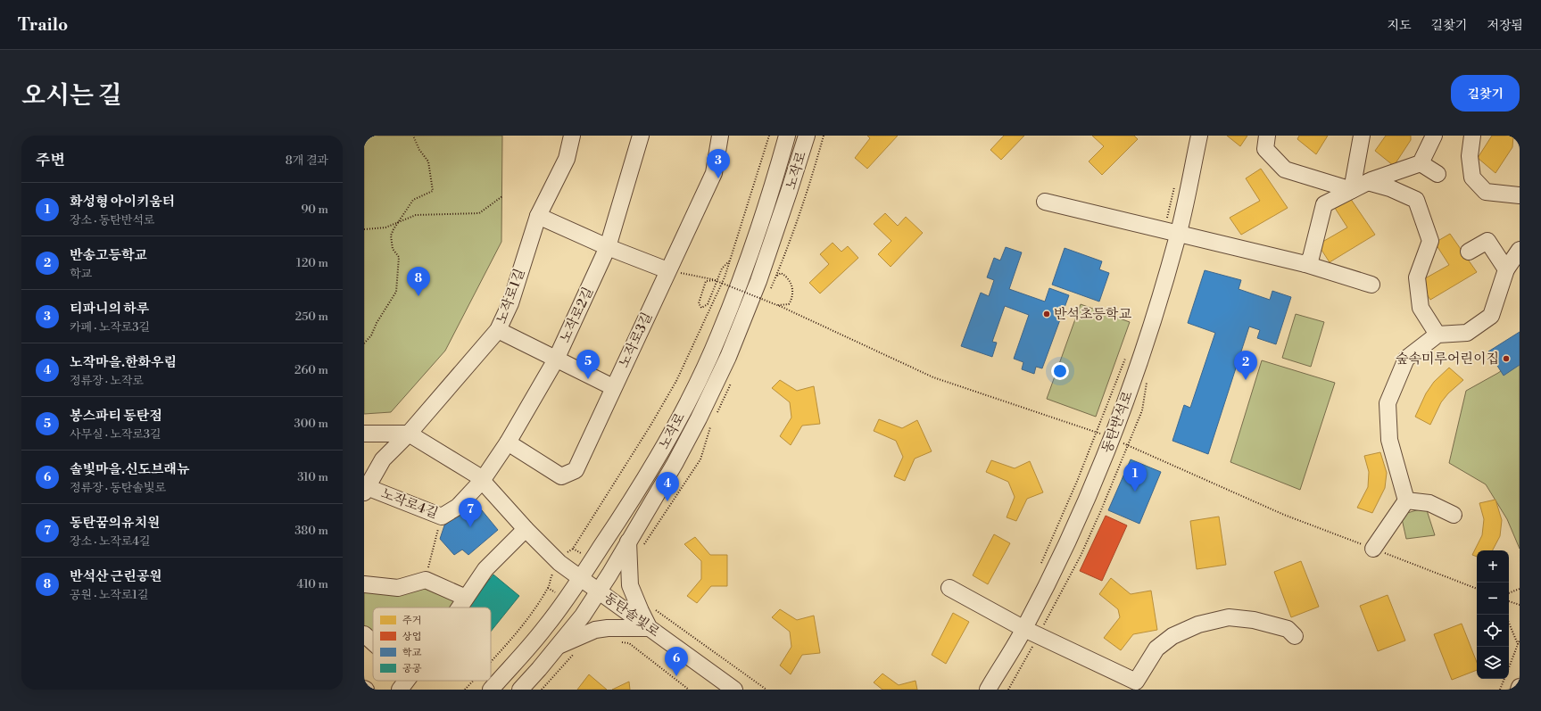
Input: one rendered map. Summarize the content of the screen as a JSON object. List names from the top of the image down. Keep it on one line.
{"streets":{"street":["노작로","노작로1길","노작로2길","노작로3길","동탄반석로","노작로4길","동탄솔빛로"]},"crossings":[["노작로","동탄솔빛로"],["노작로1길","노작로4길"],["노작로2길","노작로3길"],["노작로2길","노작로4길"]],"places":["반석초등학교","숲속미루어린이집"],"legend":["주거","상업","학교","공공"],"page":{"header":"Trailo","nav":["지도","길찾기","저장됨"],"title":"오시는 길","buttons":"길찾기","heading":["주변","8개 결과"],"pins":["3","8","5","2","1","4","7","6"],"list":[{"mark":"1","name":"화성형 아이키움터","note":"장소 · 동탄반석로","value":"90 m"},{"mark":"2","name":"반송고등학교","note":"학교","value":"120 m"},{"mark":"3","name":"티파니의 하루","note":"카페 · 노작로3길","value":"250 m"},{"mark":"4","name":"노작마을.한화우림","note":"정류장 · 노작로","value":"260 m"},{"mark":"5","name":"봉스파티 동탄점","note":"사무실 · 노작로3길","value":"300 m"},{"mark":"6","name":"솔빛마을.신도브래뉴","note":"정류장 · 동탄솔빛로","value":"310 m"},{"mark":"7","name":"동탄꿈의유치원","note":"장소 · 노작로4길","value":"380 m"},{"mark":"8","name":"반석산 근린공원","note":"공원 · 노작로1길","value":"410 m"}],"map_buttons":["+","−"]}}
